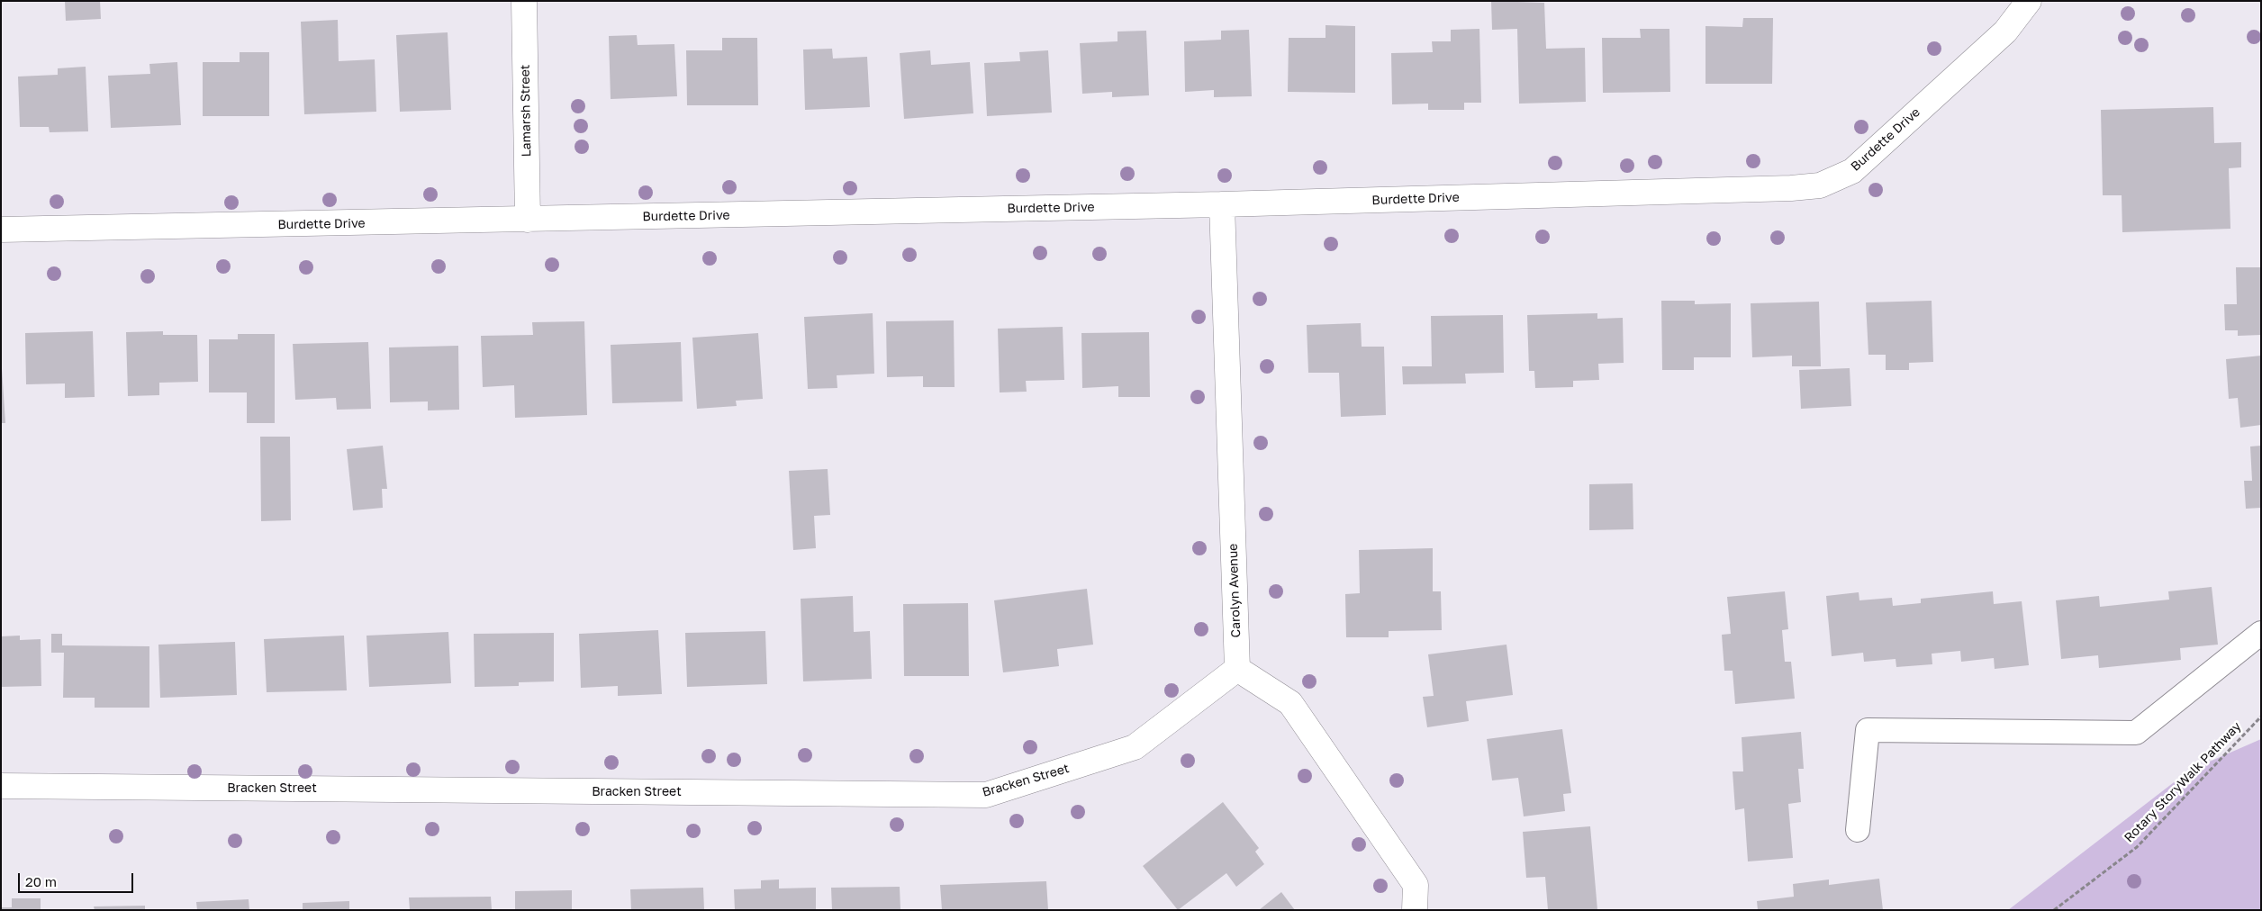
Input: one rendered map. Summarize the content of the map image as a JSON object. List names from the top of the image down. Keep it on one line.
{"streets":{"street":["Lamarsh Street","Burdette Drive","Carolyn Avenue","Bracken Street"],"path":["Rotary StoryWalk Pathway"]},"crossings":[["Lamarsh Street","Burdette Drive"],["Burdette Drive","Carolyn Avenue"],["Carolyn Avenue","Bracken Street"]],"scale_bar":"20 m"}
